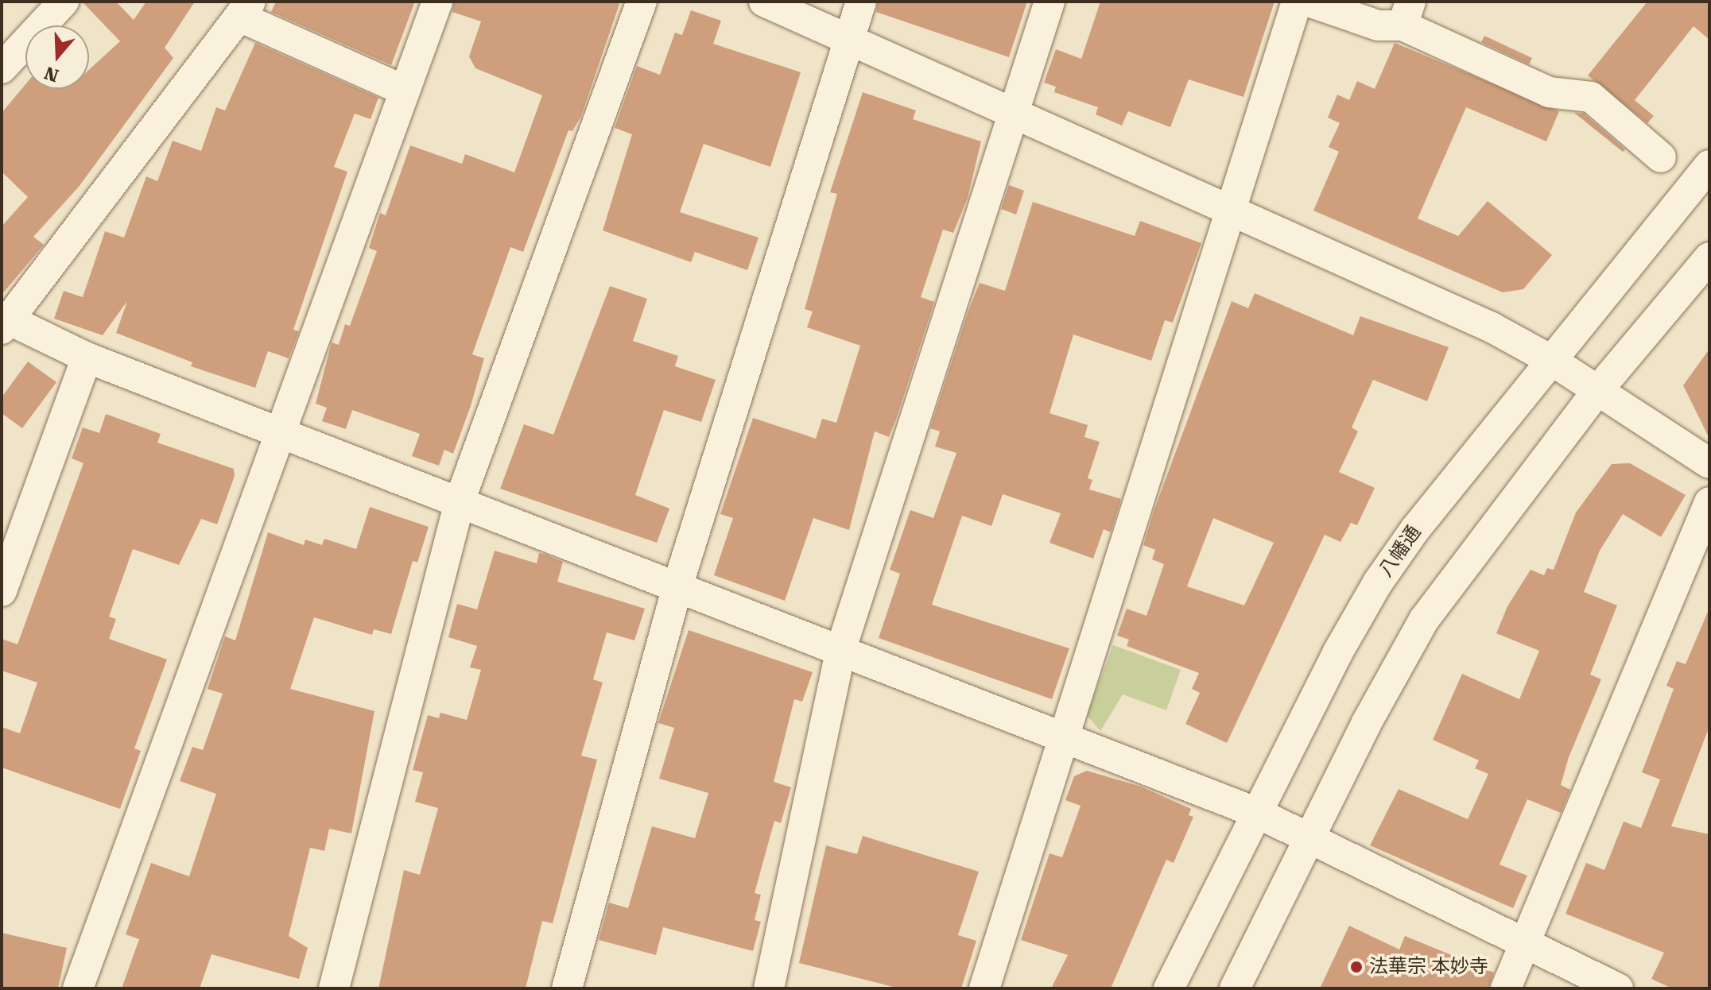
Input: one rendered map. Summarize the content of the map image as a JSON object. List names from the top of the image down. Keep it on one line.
{"streets":{"street":["八幡通"]},"places":["法華宗 本妙寺"],"north":"bottom"}
